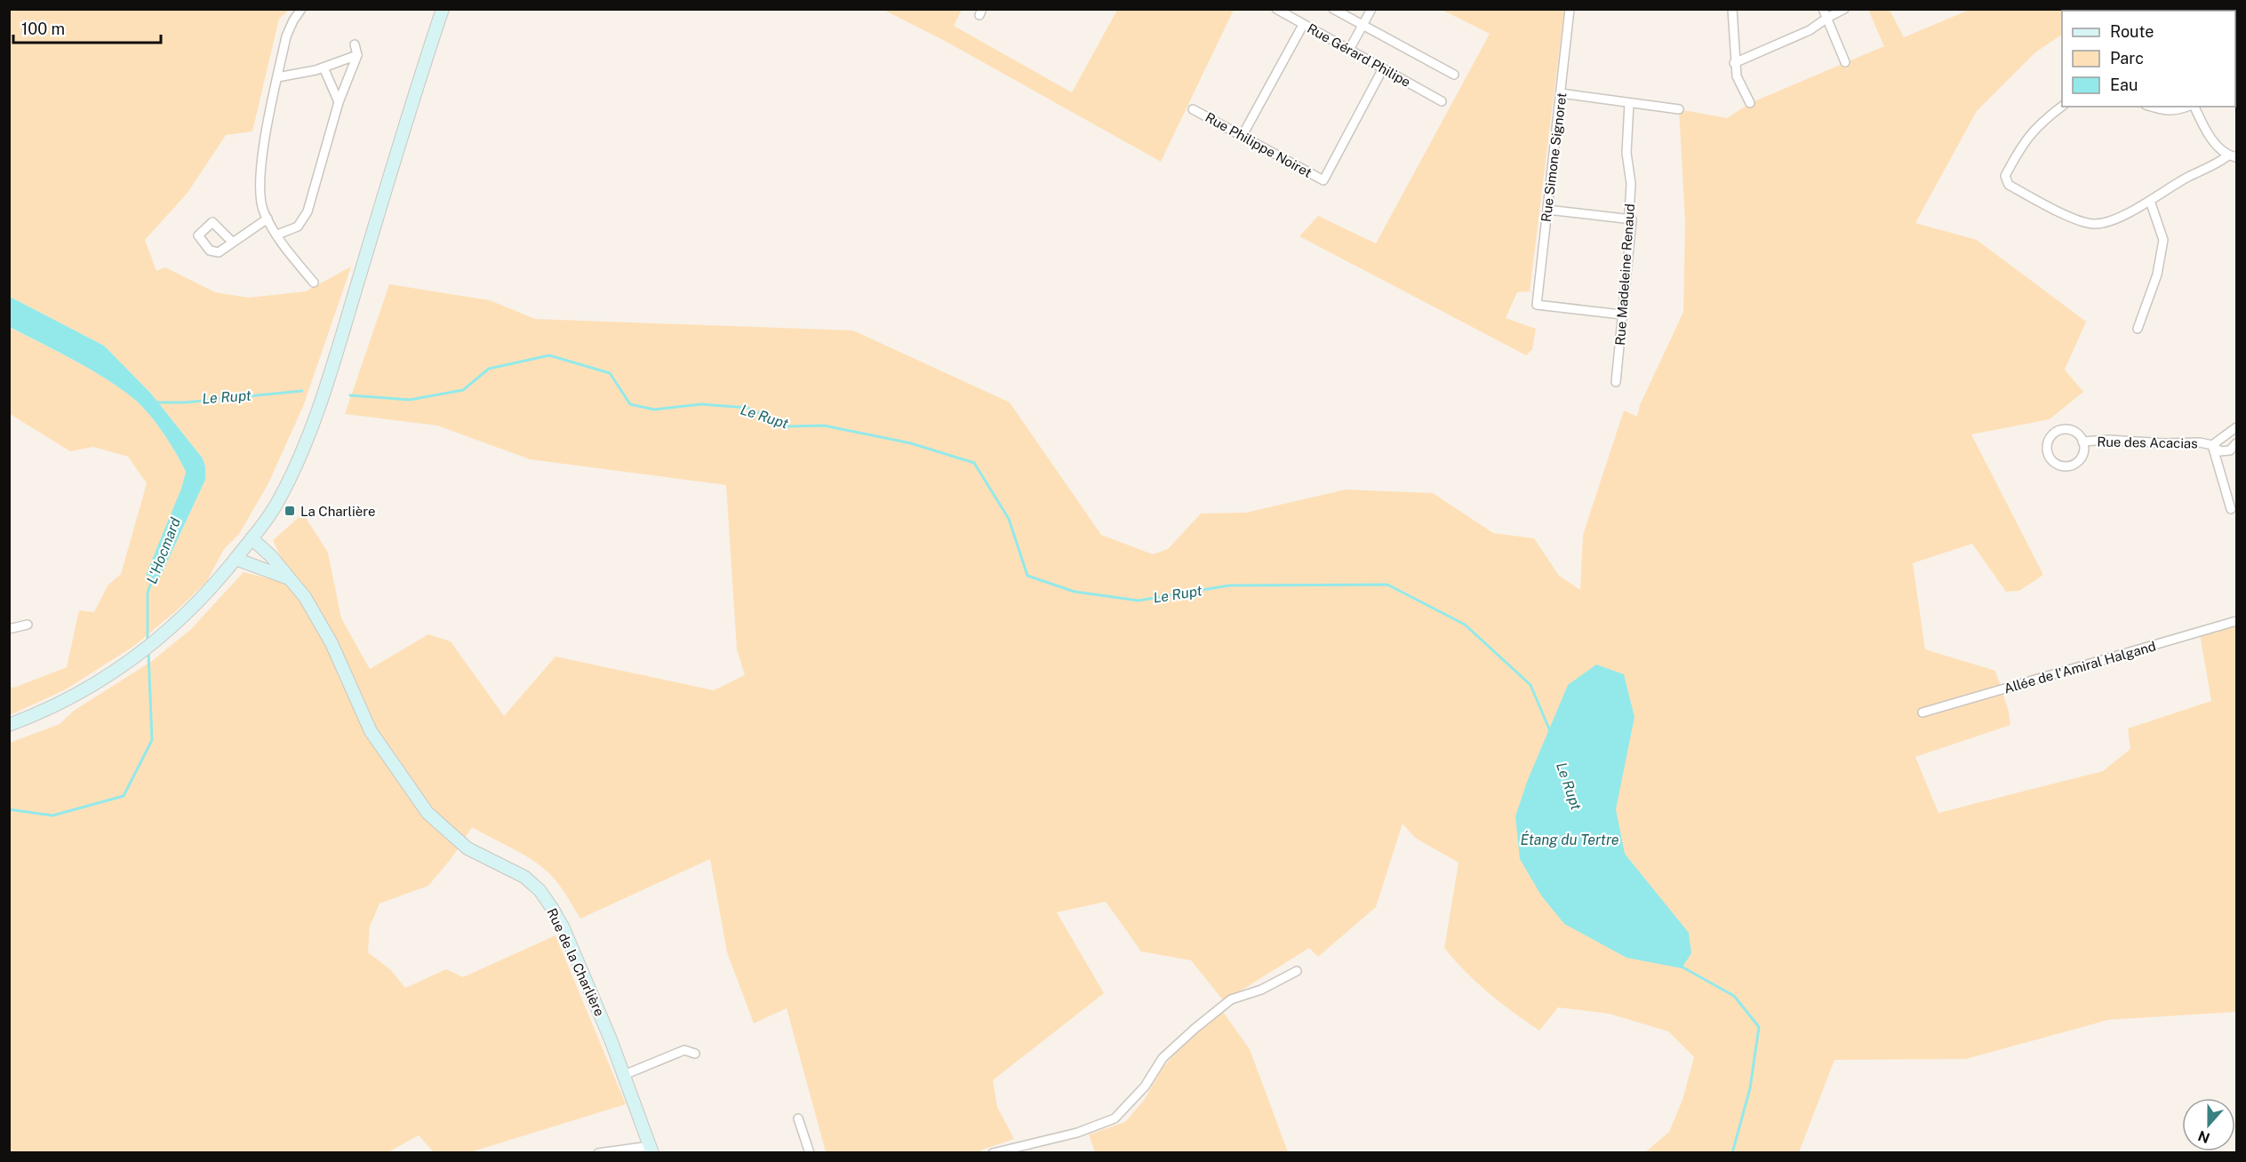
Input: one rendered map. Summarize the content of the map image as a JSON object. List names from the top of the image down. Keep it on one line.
{"streets":{"main road":["Rue de la Charlière"],"street":["Rue Gérard Philipe","Rue Philippe Noiret","Rue Simone Signoret","Rue Madeleine Renaud","Rue des Acacias","Allée de l'Amiral Halgand"]},"crossings":[["Rue Gérard Philipe","Rue Philippe Noiret"],["Rue Simone Signoret","Rue Madeleine Renaud"]],"water":["Le Rupt","L'Hocmard","Étang du Tertre"],"places":{"transit":["La Charlière"]},"legend":["Route","Parc","Eau"],"scale_bar":"100 m","north":"bottom"}
